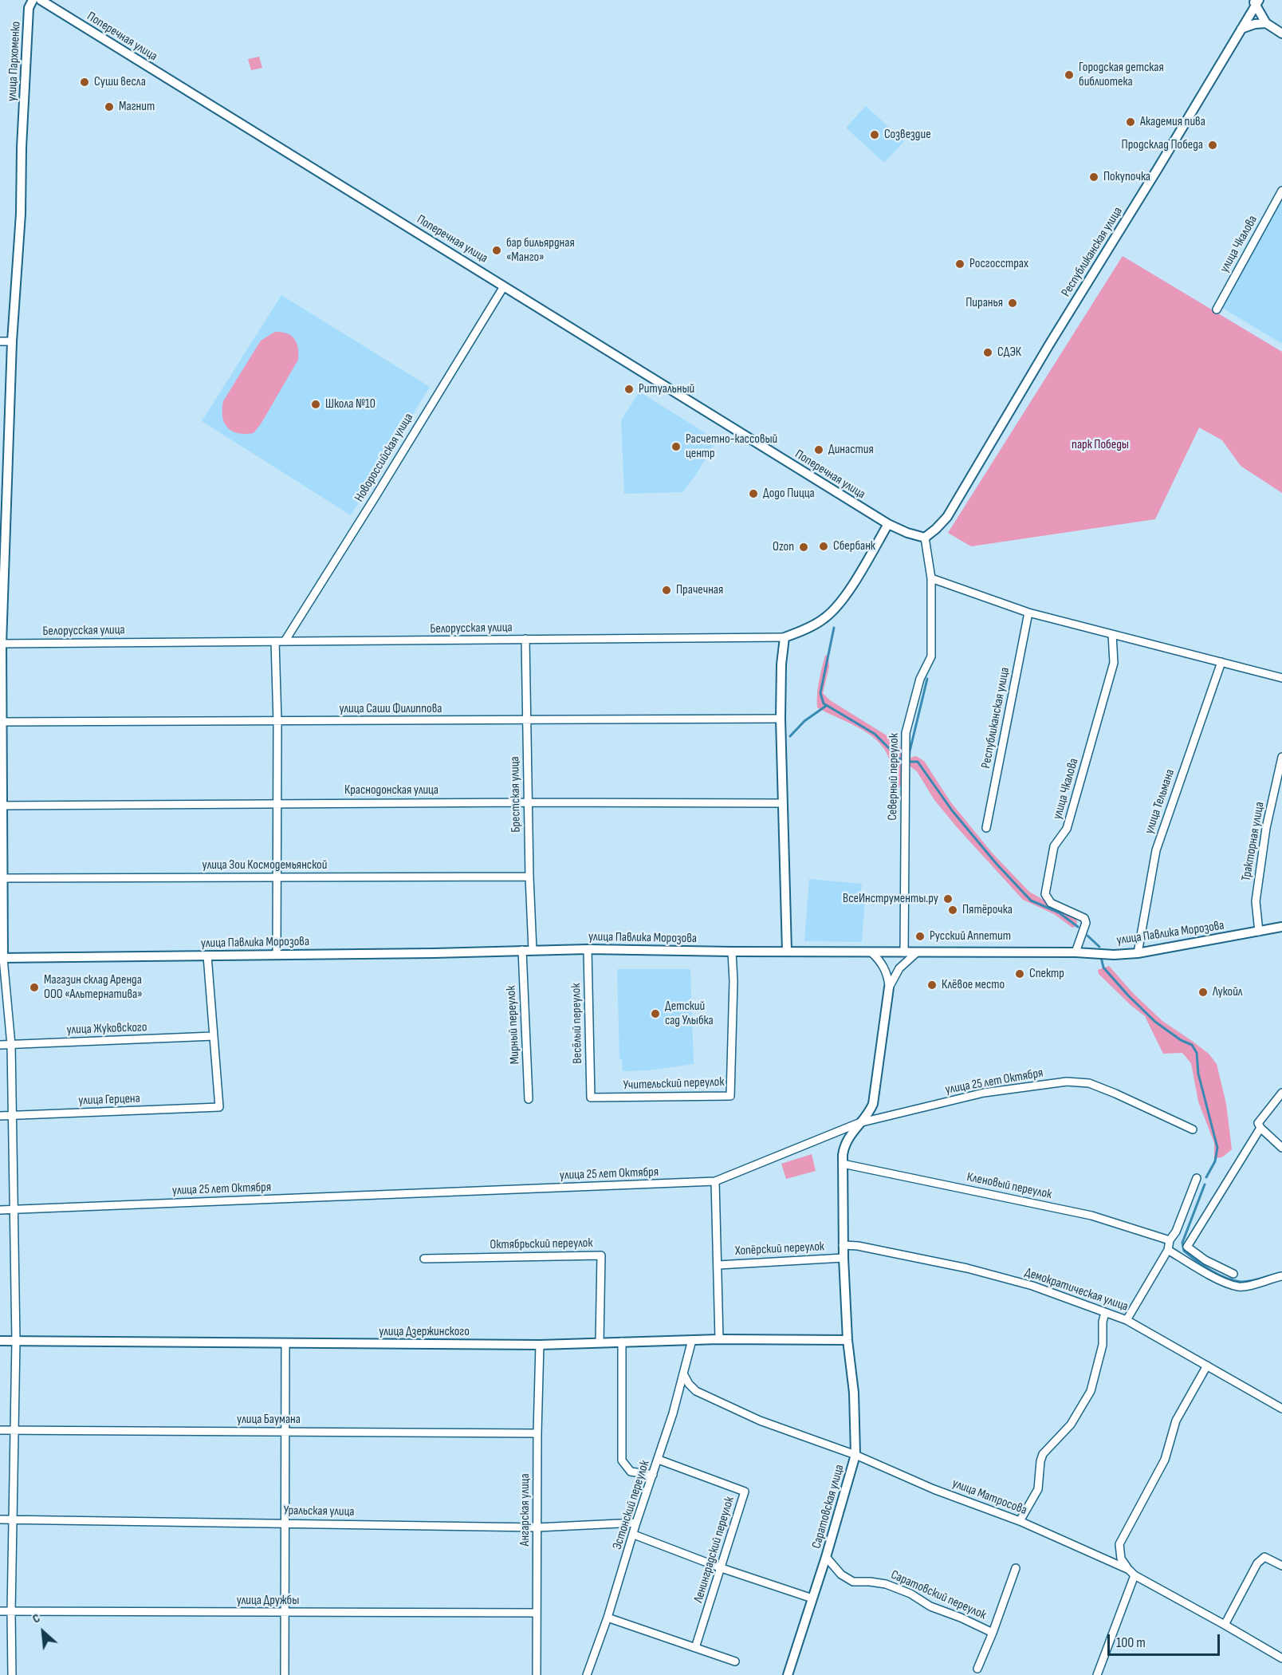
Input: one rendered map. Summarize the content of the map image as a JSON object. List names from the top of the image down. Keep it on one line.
{"streets":{"street":["Поперечная улица","улица Пархоменко","улица Чкалова","Республиканская улица","Новороссийская улица","Белорусская улица","улица Саши Филиппова","Северный переулок","Краснодонская улица","Брестская улица","улица Тельмана","Тракторная улица","улица Зои Космодемьянской","улица Павлика Морозова","Весёлый переулок","Мирный переулок","улица Жуковского","улица 25 лет Октября","Учительский переулок","улица Герцена","Кленовый переулок","Октябрьский переулок","Хопёрский переулок","Демократическая улица","улица Дзержинского","улица Баумана","улица Матросова","Эстонский переулок","Саратовская улица","Ангарская улица","Уральская улица","Ленинградский переулок","Саратовский переулок","улица Дружбы"]},"crossings":[["Поперечная улица","Республиканская улица"],["Поперечная улица","Новороссийская улица"],["Поперечная улица","Белорусская улица"],["Поперечная улица","Северный переулок"],["улица Пархоменко","Белорусская улица"],["улица Пархоменко","улица Саши Филиппова"],["улица Пархоменко","Краснодонская улица"],["улица Пархоменко","улица Зои Космодемьянской"],["улица Пархоменко","улица Павлика Морозова"],["улица Пархоменко","улица Жуковского"],["улица Пархоменко","улица 25 лет Октября"],["улица Пархоменко","улица Герцена"],["улица Пархоменко","улица Дзержинского"],["улица Пархоменко","улица Баумана"],["улица Пархоменко","Уральская улица"],["улица Пархоменко","улица Дружбы"],["улица Чкалова","улица Павлика Морозова"],["Республиканская улица","Северный переулок"],["Новороссийская улица","Белорусская улица"],["Белорусская улица","Брестская улица"],["улица Саши Филиппова","Брестская улица"],["Северный переулок","улица Павлика Морозова"],["Краснодонская улица","Брестская улица"],["Брестская улица","улица Зои Космодемьянской"],["Брестская улица","улица Павлика Морозова"],["улица Тельмана","улица Павлика Морозова"],["Тракторная улица","улица Павлика Морозова"],["улица Павлика Морозова","Весёлый переулок"],["улица Павлика Морозова","Мирный переулок"],["улица Павлика Морозова","Учительский переулок"],["Весёлый переулок","Учительский переулок"],["улица Жуковского","улица Герцена"],["улица 25 лет Октября","Саратовская улица"],["Кленовый переулок","Саратовская улица"],["Октябрьский переулок","улица Дзержинского"],["Хопёрский переулок","Саратовская улица"],["Демократическая улица","Саратовская улица"],["улица Дзержинского","Эстонский переулок"],["улица Дзержинского","Саратовская улица"],["улица Дзержинского","Ангарская улица"],["улица Баумана","Ангарская улица"],["улица Матросова","Эстонский переулок"],["улица Матросова","Саратовская улица"],["Эстонский переулок","Уральская улица"],["Эстонский переулок","Ленинградский переулок"],["Саратовская улица","Саратовский переулок"],["Ангарская улица","Уральская улица"],["Ангарская улица","улица Дружбы"]],"parks":["парк Победы"],"places":["Городская детская библиотека","Суши весла","Магнит","Академия пива","Созвездие","Продсклад Победа","Покупочка","бар бильярдная «Манго»","Росгосстрах","Пиранья","СДЭК","Ритуальный","Школа №10","Расчетно-кассовый центр","Династия","Додо Пицца","Сбербанк","Ozon","Прачечная","ВсеИнструменты.ру","Пятёрочка","Русский Аппетит","Спектр","Клёвое место","Магазин склад Аренда ООО «Альтернатива»","Лукойл","Детский сад Улыбка"],"scale_bar":"100 m","north":"top left"}
